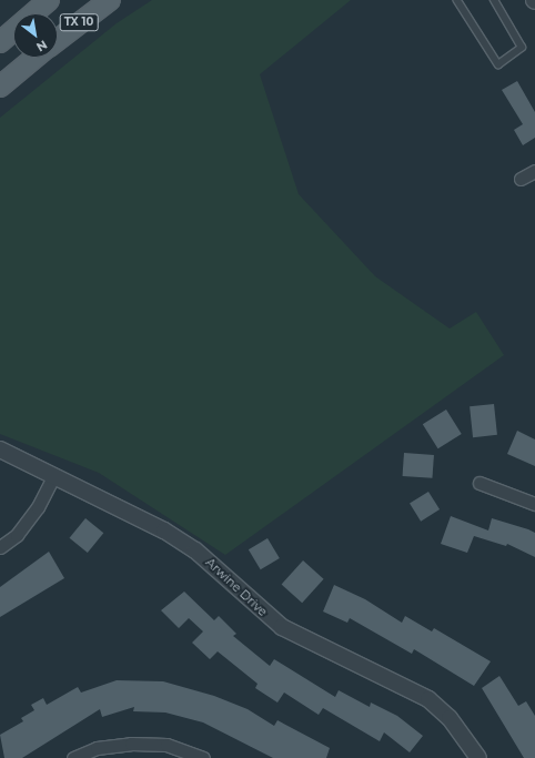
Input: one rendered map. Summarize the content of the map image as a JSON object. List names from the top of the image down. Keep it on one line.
{"streets":{"main road":["TX 10"],"street":["Arwine Drive"]},"north":"bottom right"}
